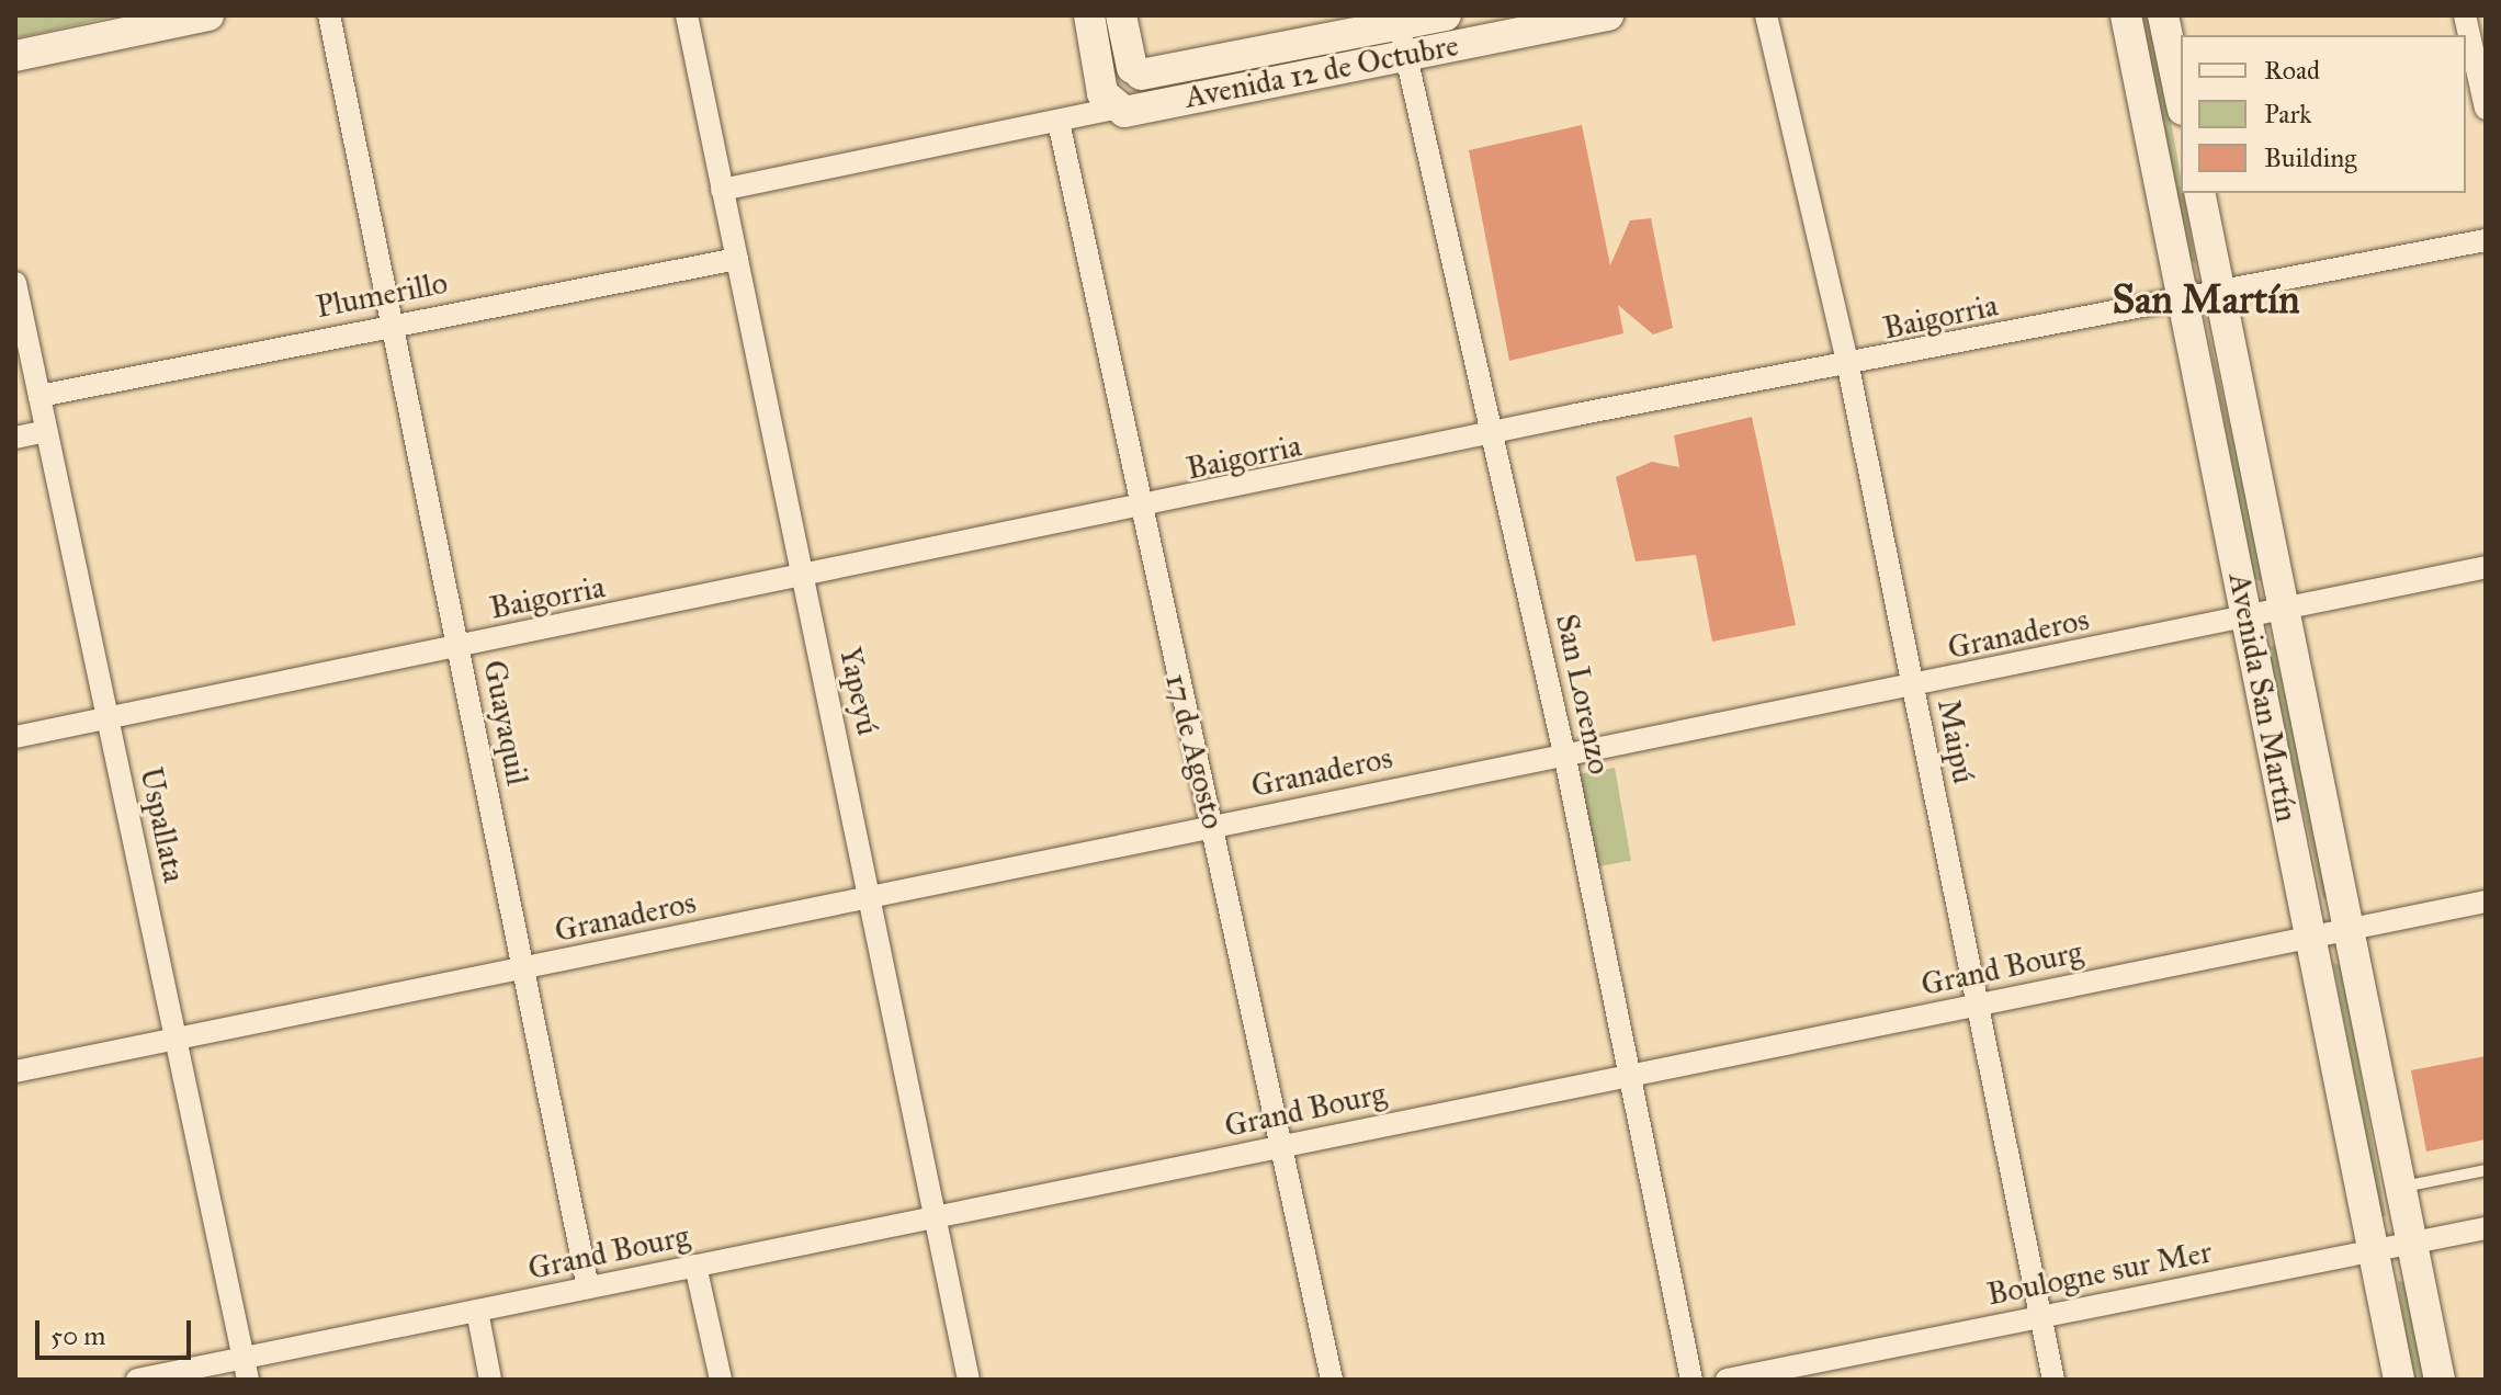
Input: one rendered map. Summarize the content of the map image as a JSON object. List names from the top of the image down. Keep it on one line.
{"streets":{"main road":["Avenida 12 de Octubre","Avenida San Martín"],"street":["Plumerillo","Baigorria","Granaderos","Yapeyú","San Lorenzo","Guayaquil","Maipú","17 de Agosto","Uspallata","Grand Bourg","Boulogne sur Mer"]},"crossings":[["Avenida 12 de Octubre","San Lorenzo"],["Plumerillo","Yapeyú"],["Plumerillo","Guayaquil"],["Plumerillo","Uspallata"],["Baigorria","Yapeyú"],["Baigorria","San Lorenzo"],["Baigorria","Avenida San Martín"],["Baigorria","Guayaquil"],["Baigorria","Maipú"],["Baigorria","17 de Agosto"],["Baigorria","Uspallata"],["Granaderos","Yapeyú"],["Granaderos","San Lorenzo"],["Granaderos","Avenida San Martín"],["Granaderos","Guayaquil"],["Granaderos","Maipú"],["Granaderos","17 de Agosto"],["Granaderos","Uspallata"],["Yapeyú","Grand Bourg"],["San Lorenzo","Grand Bourg"],["Avenida San Martín","Grand Bourg"],["Avenida San Martín","Boulogne sur Mer"],["Guayaquil","Grand Bourg"],["Maipú","Grand Bourg"],["Maipú","Boulogne sur Mer"],["17 de Agosto","Grand Bourg"],["Uspallata","Grand Bourg"]],"districts":["San Martín"],"legend":["Road","Park","Building"],"scale_bar":"50 m"}
